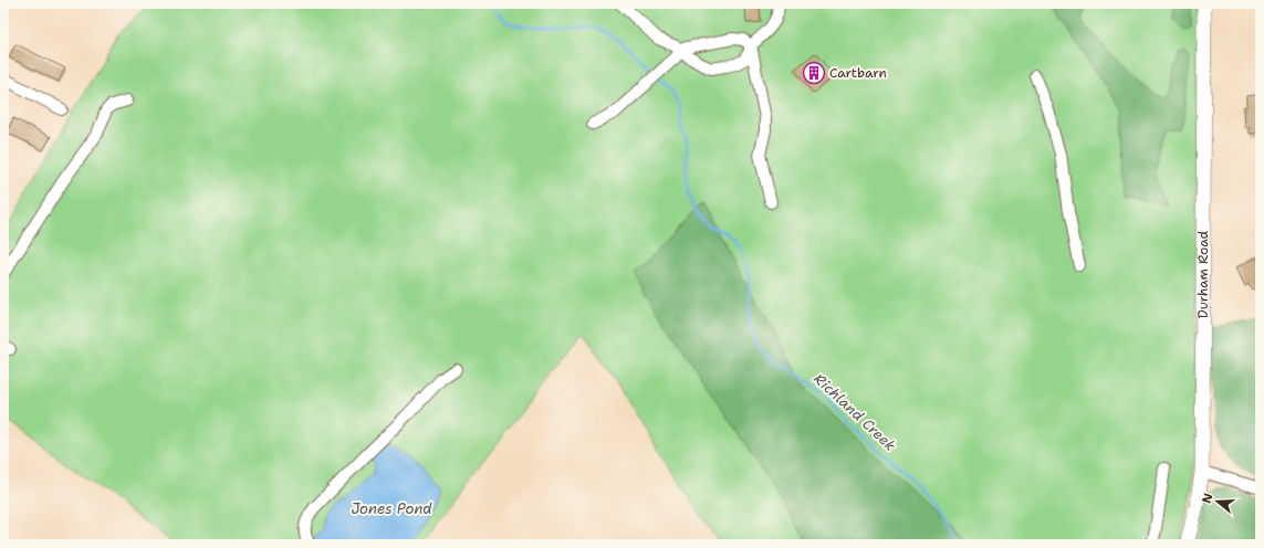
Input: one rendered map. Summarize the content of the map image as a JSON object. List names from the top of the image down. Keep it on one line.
{"streets":{"main road":["Durham Road"]},"water":["Richland Creek","Jones Pond"],"places":{"building":["Cartbarn"]},"north":"left"}
